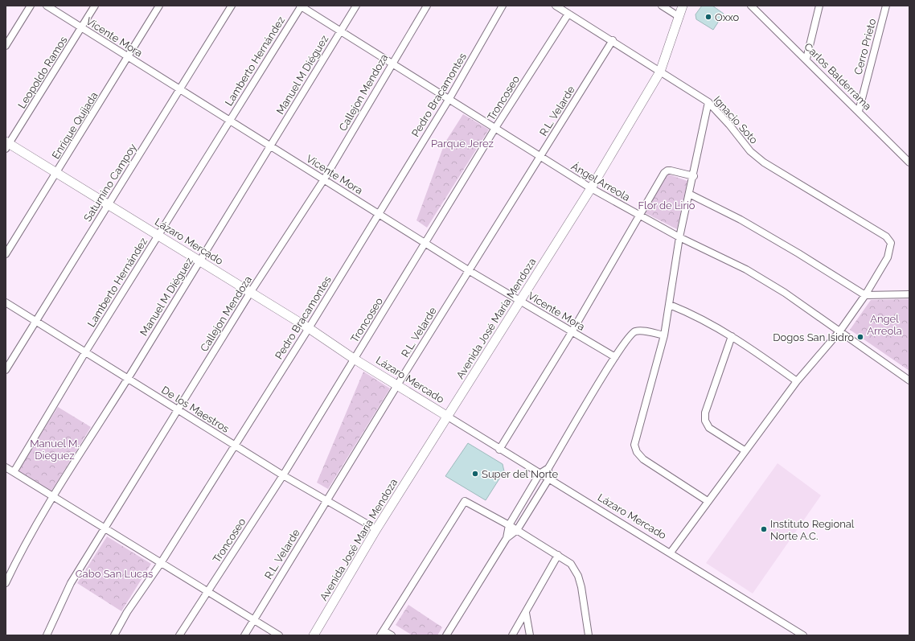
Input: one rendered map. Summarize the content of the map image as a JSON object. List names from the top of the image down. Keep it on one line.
{"streets":{"street":["Vicente Mora","Cerro Prieto","Lamberto Hernández","Leopoldo Ramos","Manuel M Diéguez","Carlos Balderrama","Callejon Mendoza","Pedro Bracamontes","Troncoseo","R.L. Velarde","Ignacio Soto","Enrique Quijada","Ángel Arreola","Saturnino Campoy","Lázaro Mercado","Avenida José María Mendoza","De los Maestros"]},"crossings":[["Vicente Mora","Lamberto Hernández"],["Vicente Mora","Leopoldo Ramos"],["Vicente Mora","Manuel M Diéguez"],["Vicente Mora","Callejon Mendoza"],["Vicente Mora","Pedro Bracamontes"],["Vicente Mora","Troncoseo"],["Vicente Mora","R.L. Velarde"],["Vicente Mora","Enrique Quijada"],["Vicente Mora","Saturnino Campoy"],["Vicente Mora","Avenida José María Mendoza"],["Cerro Prieto","Carlos Balderrama"],["Lamberto Hernández","Ángel Arreola"],["Lamberto Hernández","Lázaro Mercado"],["Lamberto Hernández","De los Maestros"],["Leopoldo Ramos","Lázaro Mercado"],["Manuel M Diéguez","Ángel Arreola"],["Manuel M Diéguez","Lázaro Mercado"],["Manuel M Diéguez","De los Maestros"],["Callejon Mendoza","Ángel Arreola"],["Callejon Mendoza","Lázaro Mercado"],["Callejon Mendoza","De los Maestros"],["Pedro Bracamontes","Ángel Arreola"],["Pedro Bracamontes","Lázaro Mercado"],["Pedro Bracamontes","De los Maestros"],["Troncoseo","Ignacio Soto"],["Troncoseo","Ángel Arreola"],["Troncoseo","Lázaro Mercado"],["Troncoseo","De los Maestros"],["R.L. Velarde","Ignacio Soto"],["R.L. Velarde","Ángel Arreola"],["R.L. Velarde","Lázaro Mercado"],["R.L. Velarde","De los Maestros"],["Ignacio Soto","Avenida José María Mendoza"],["Enrique Quijada","Lázaro Mercado"],["Ángel Arreola","Avenida José María Mendoza"],["Saturnino Campoy","Lázaro Mercado"],["Saturnino Campoy","De los Maestros"],["Lázaro Mercado","Avenida José María Mendoza"],["Avenida José María Mendoza","De los Maestros"]],"parks":["Parque Jerez","Flor de Lirio","Angel Arreola","Manuel M. Dieguez","Cabo San Lucas"],"places":["Oxxo","Dogos San Isidro","Super del Norte","Instituto Regional Norte A.C."]}
